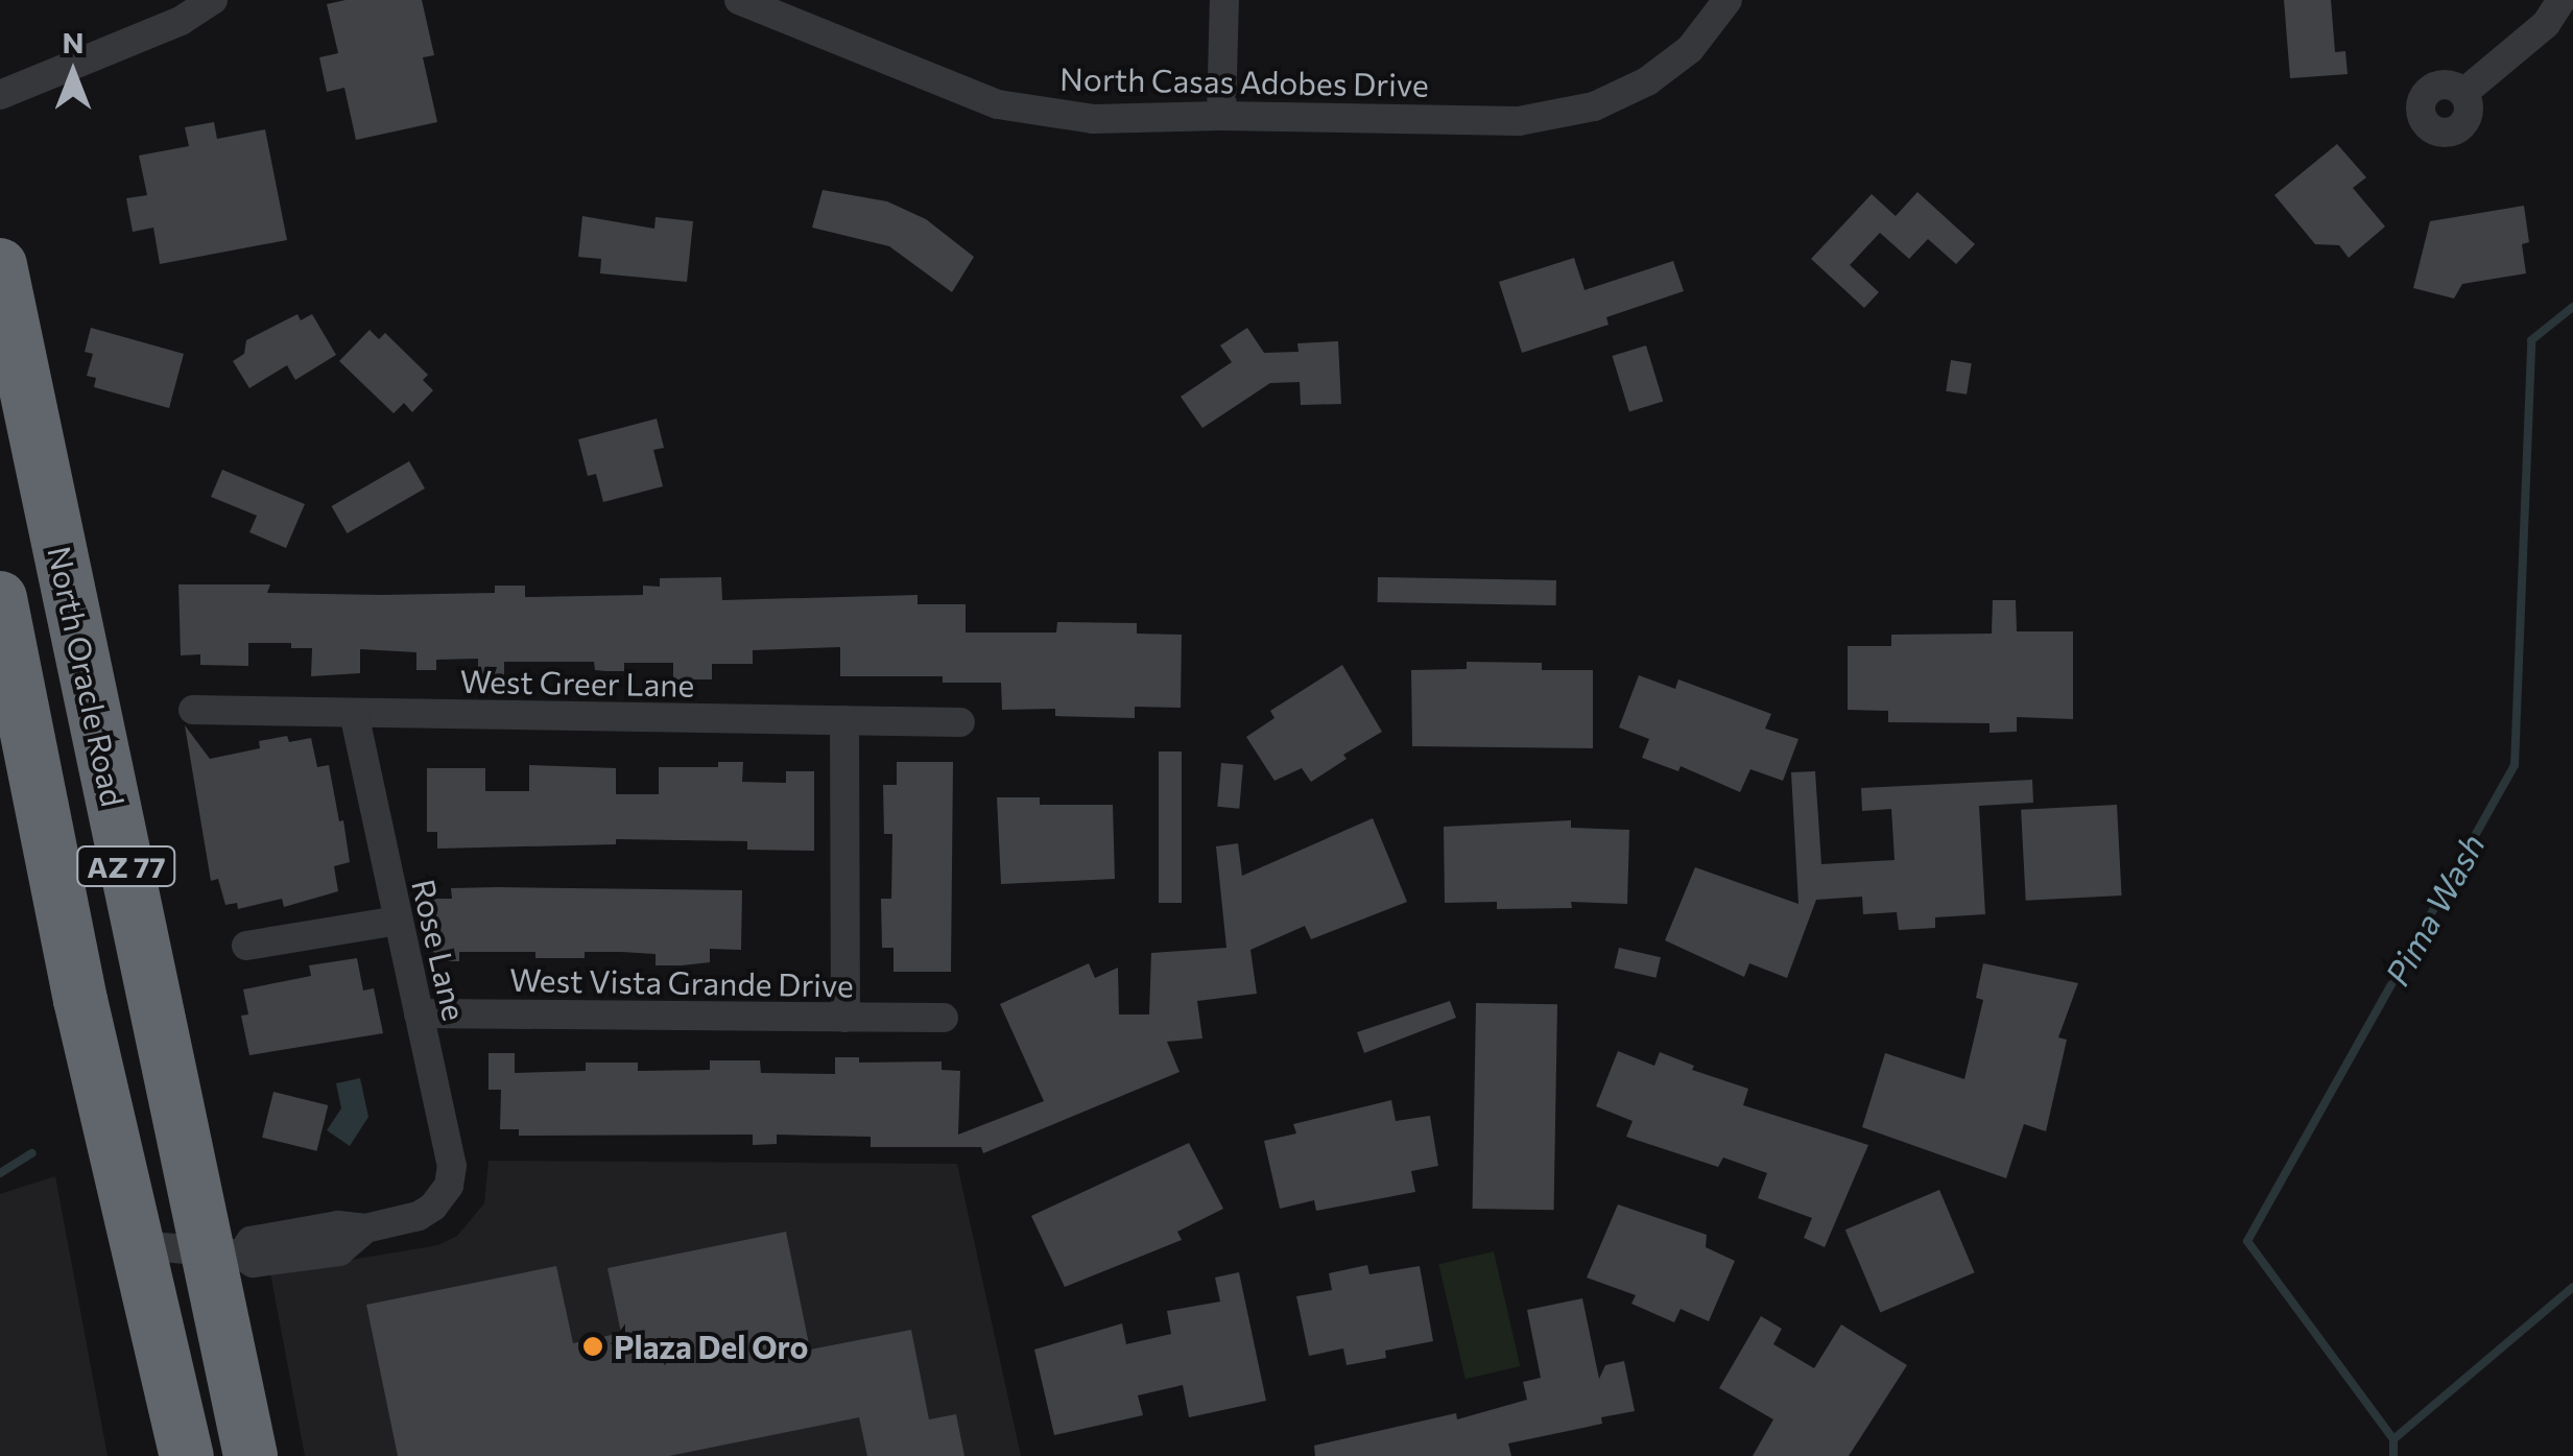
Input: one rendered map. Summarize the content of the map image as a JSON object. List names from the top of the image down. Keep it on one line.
{"streets":{"highway":["North Oracle Road","AZ 77"],"street":["North Casas Adobes Drive","West Greer Lane","Rose Lane","West Vista Grande Drive"]},"crossings":[["North Oracle Road","Rose Lane"],["West Greer Lane","Rose Lane"],["Rose Lane","West Vista Grande Drive"]],"water":["Pima Wash"],"places":["Plaza Del Oro"],"north":"top"}
